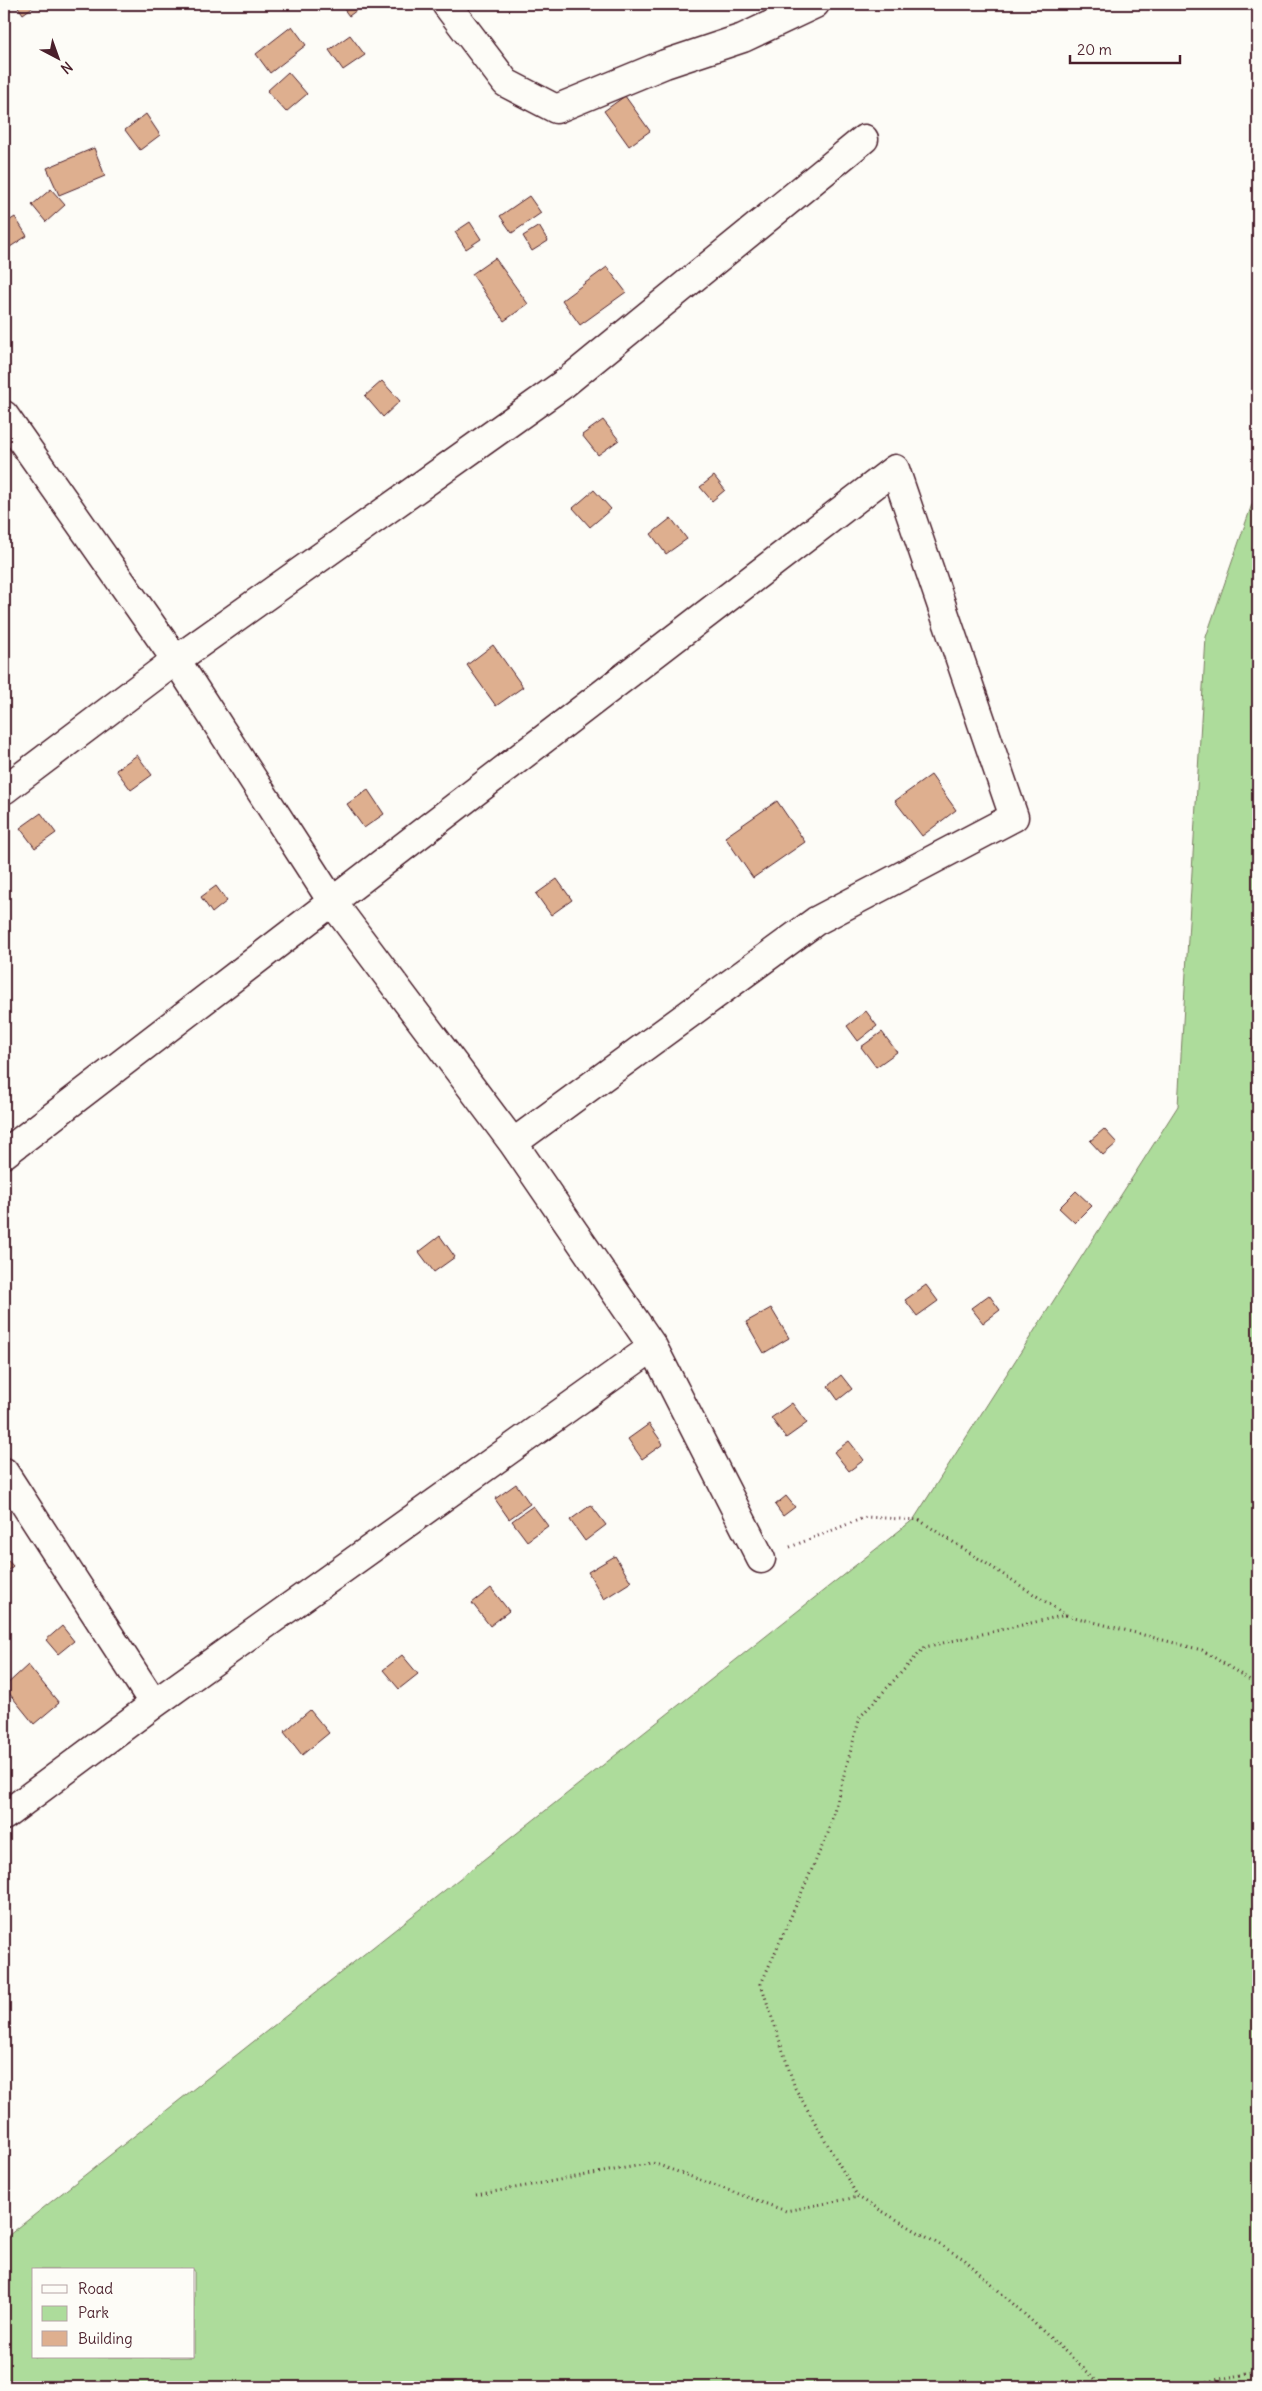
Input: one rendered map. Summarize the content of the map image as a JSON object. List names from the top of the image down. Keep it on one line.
{"legend":["Road","Park","Building"],"scale_bar":"20 m","north":"bottom right"}
